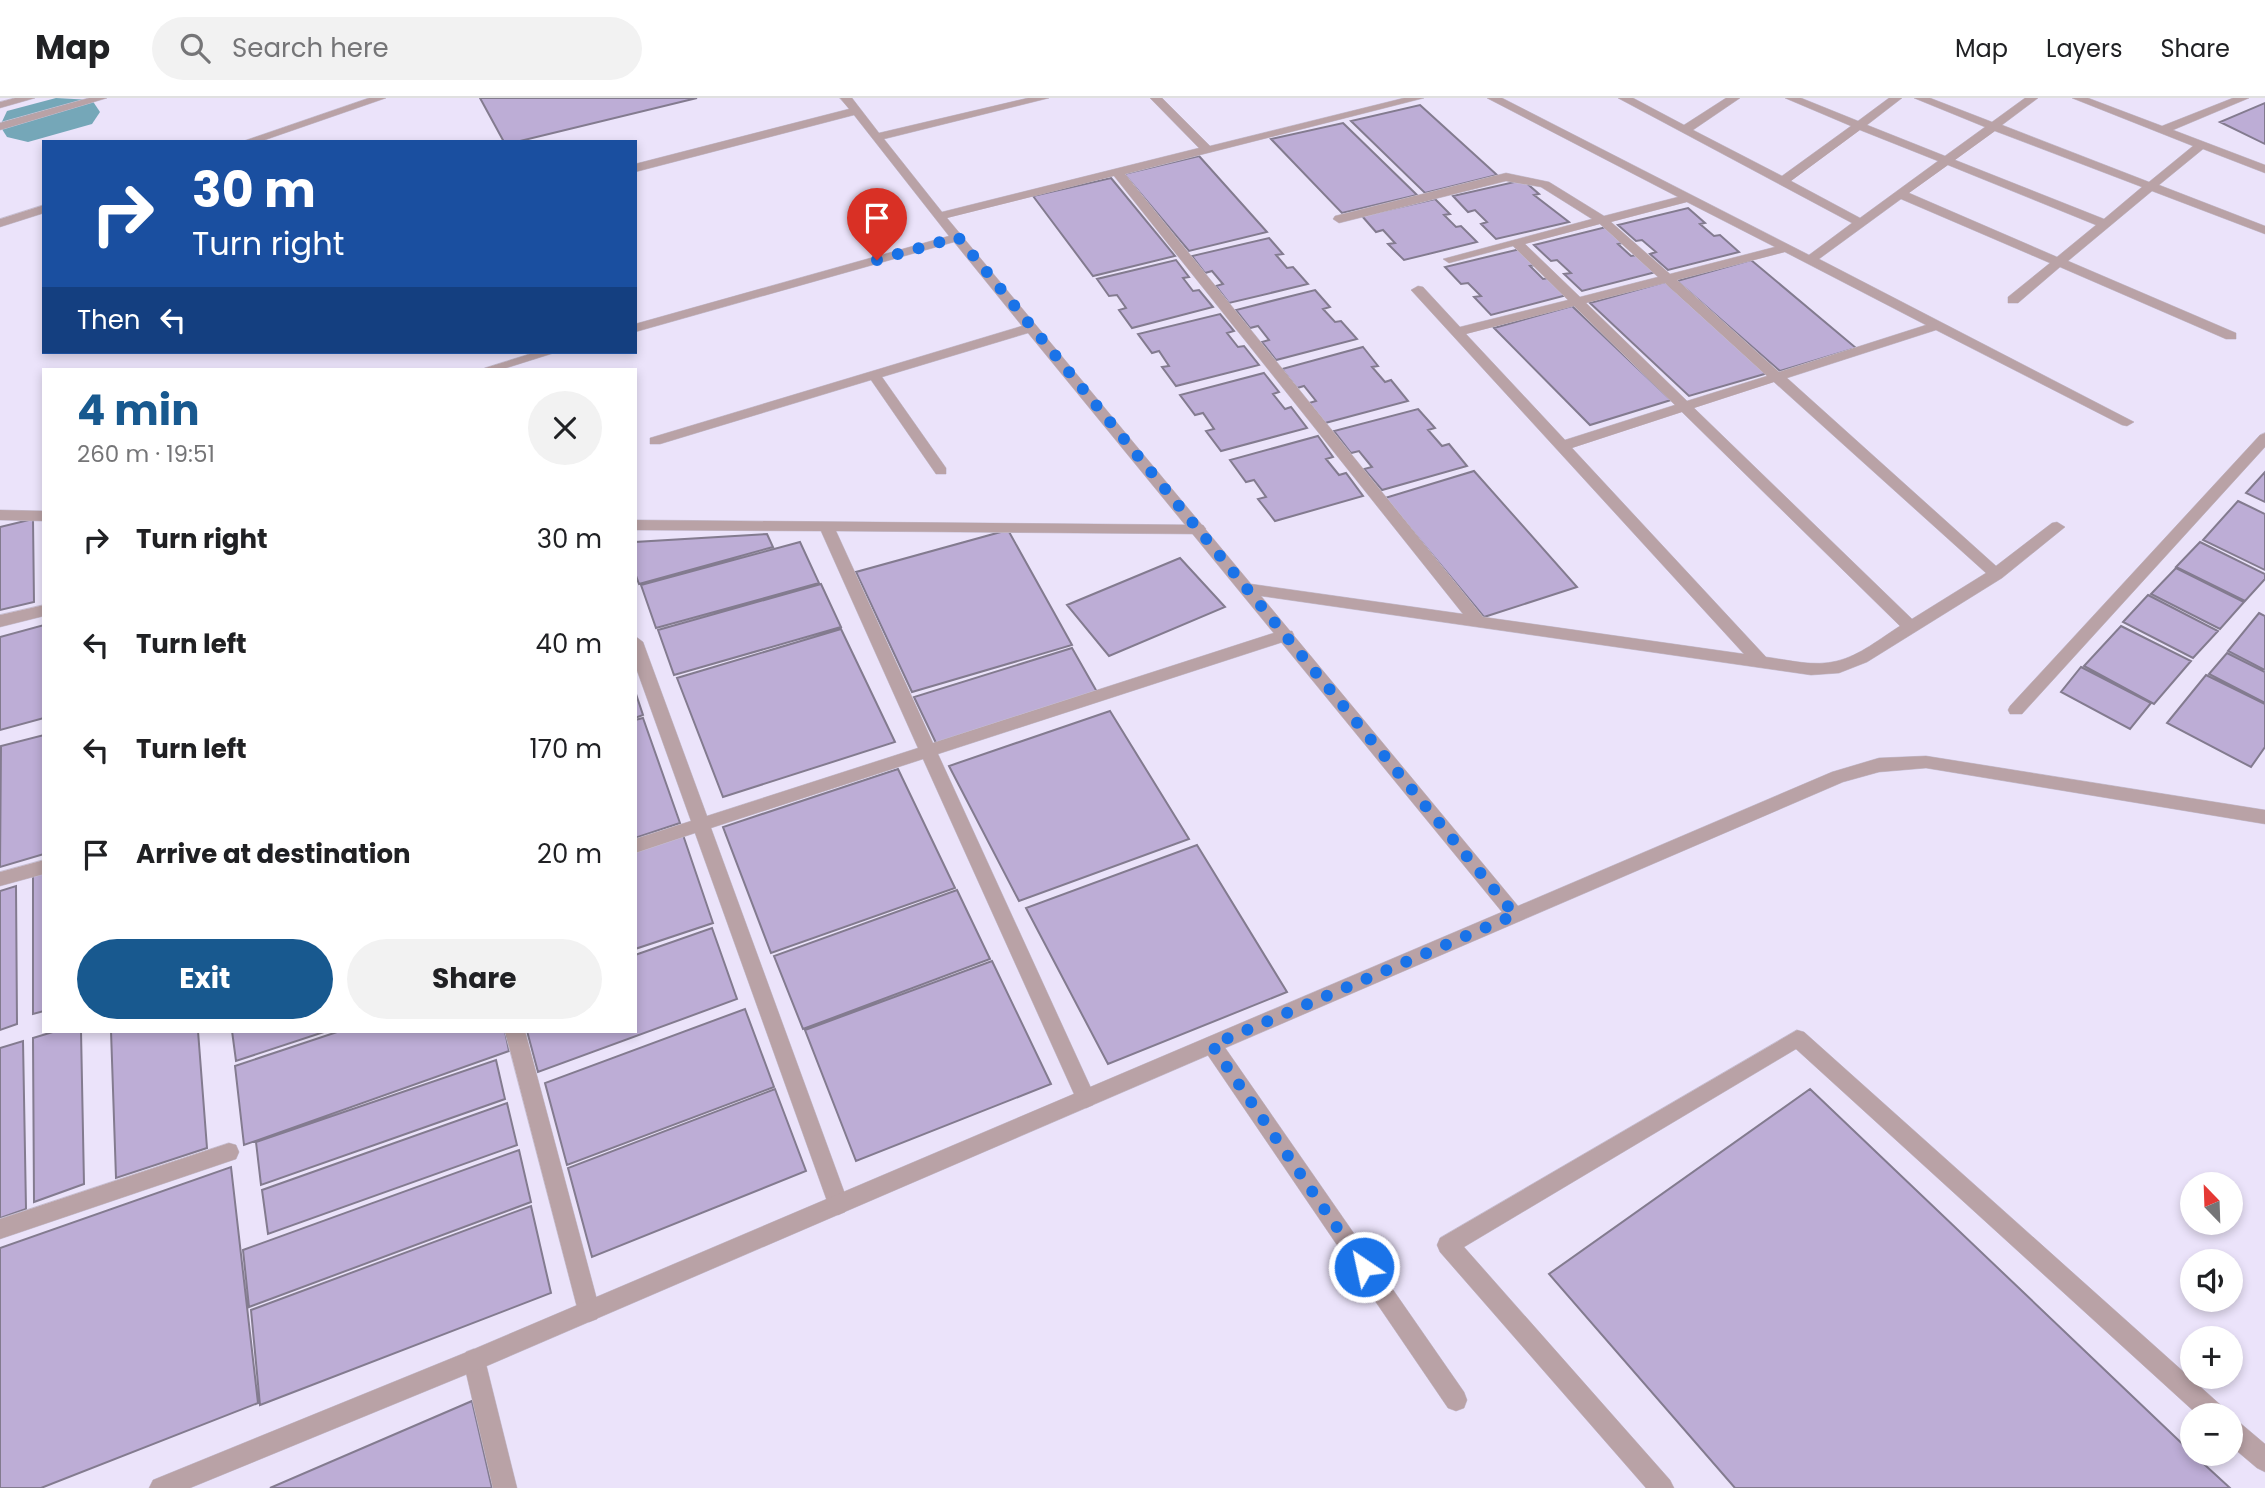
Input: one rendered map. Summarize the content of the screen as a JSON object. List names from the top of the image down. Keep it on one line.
{"north":"top left","page":{"header":"Map","search":"Search here","nav":["Map","Layers","Share"],"turn":["30 m","Turn right"],"then":"Then","heading":["4 min","260 m · 19:51"],"list":[{"name":"Turn right","value":"30 m"},{"name":"Turn left","value":"40 m"},{"name":"Turn left","value":"170 m"},{"name":"Arrive at destination","value":"20 m"}],"buttons":["Exit","Share"],"map_buttons":["+","−"]}}
